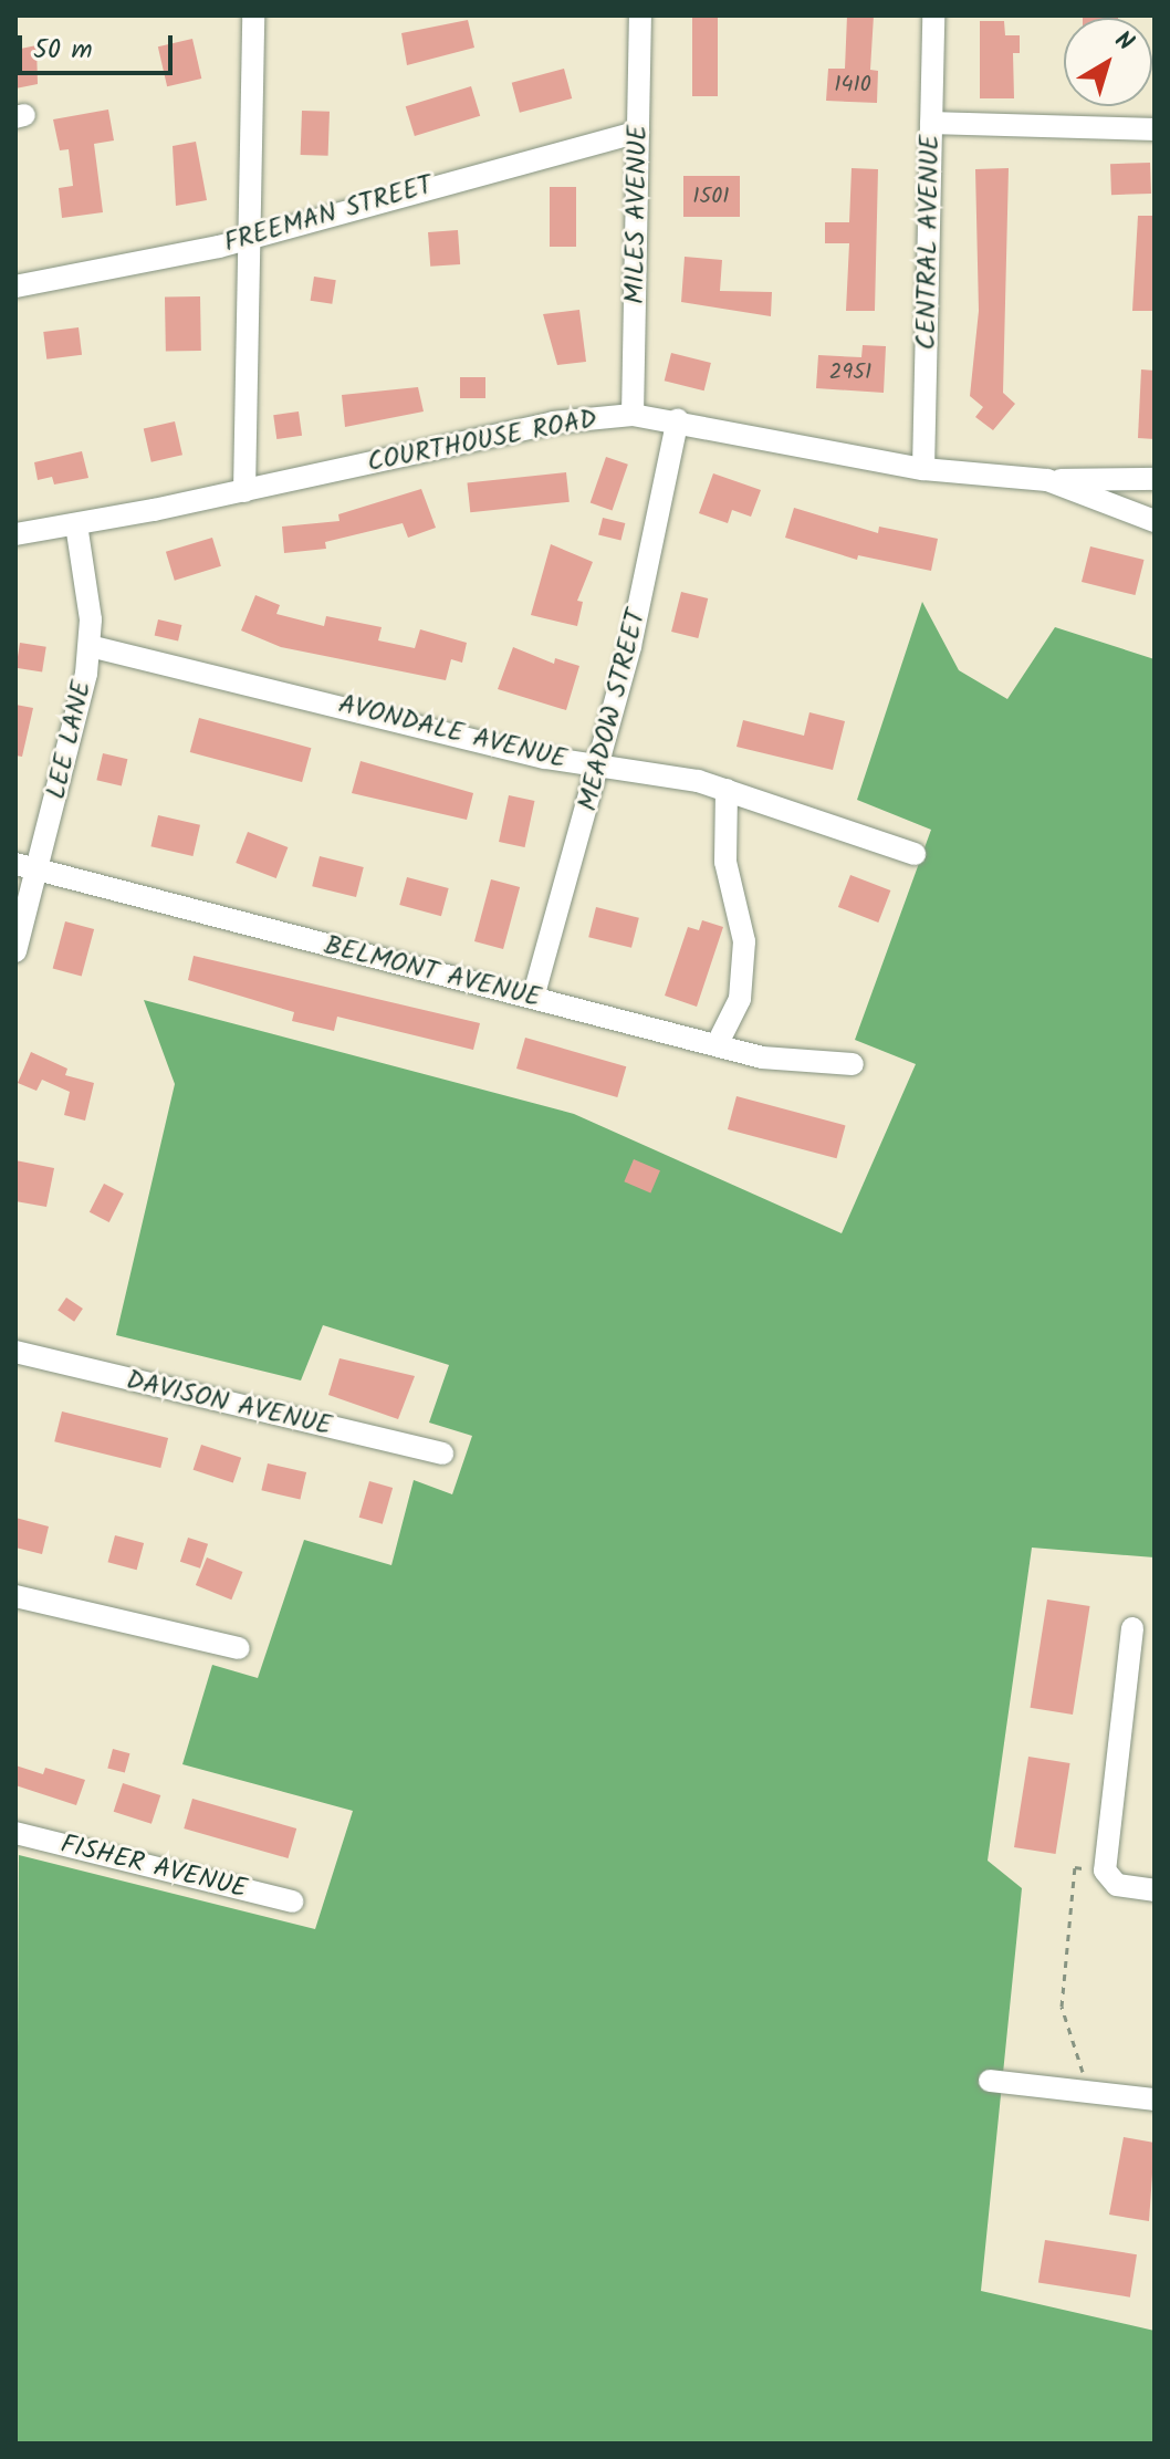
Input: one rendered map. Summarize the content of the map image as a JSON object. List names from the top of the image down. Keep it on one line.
{"streets":{"street":["FREEMAN STREET","MILES AVENUE","CENTRAL AVENUE","COURTHOUSE ROAD","MEADOW STREET","AVONDALE AVENUE","LEE LANE","BELMONT AVENUE","DAVISON AVENUE","FISHER AVENUE"]},"crossings":[["FREEMAN STREET","MILES AVENUE"],["MILES AVENUE","COURTHOUSE ROAD"],["CENTRAL AVENUE","COURTHOUSE ROAD"],["COURTHOUSE ROAD","MEADOW STREET"],["COURTHOUSE ROAD","LEE LANE"],["MEADOW STREET","AVONDALE AVENUE"],["MEADOW STREET","BELMONT AVENUE"],["AVONDALE AVENUE","LEE LANE"],["LEE LANE","BELMONT AVENUE"]],"house_numbers":["1410","1501","2951"],"scale_bar":"50 m","north":"top right"}
